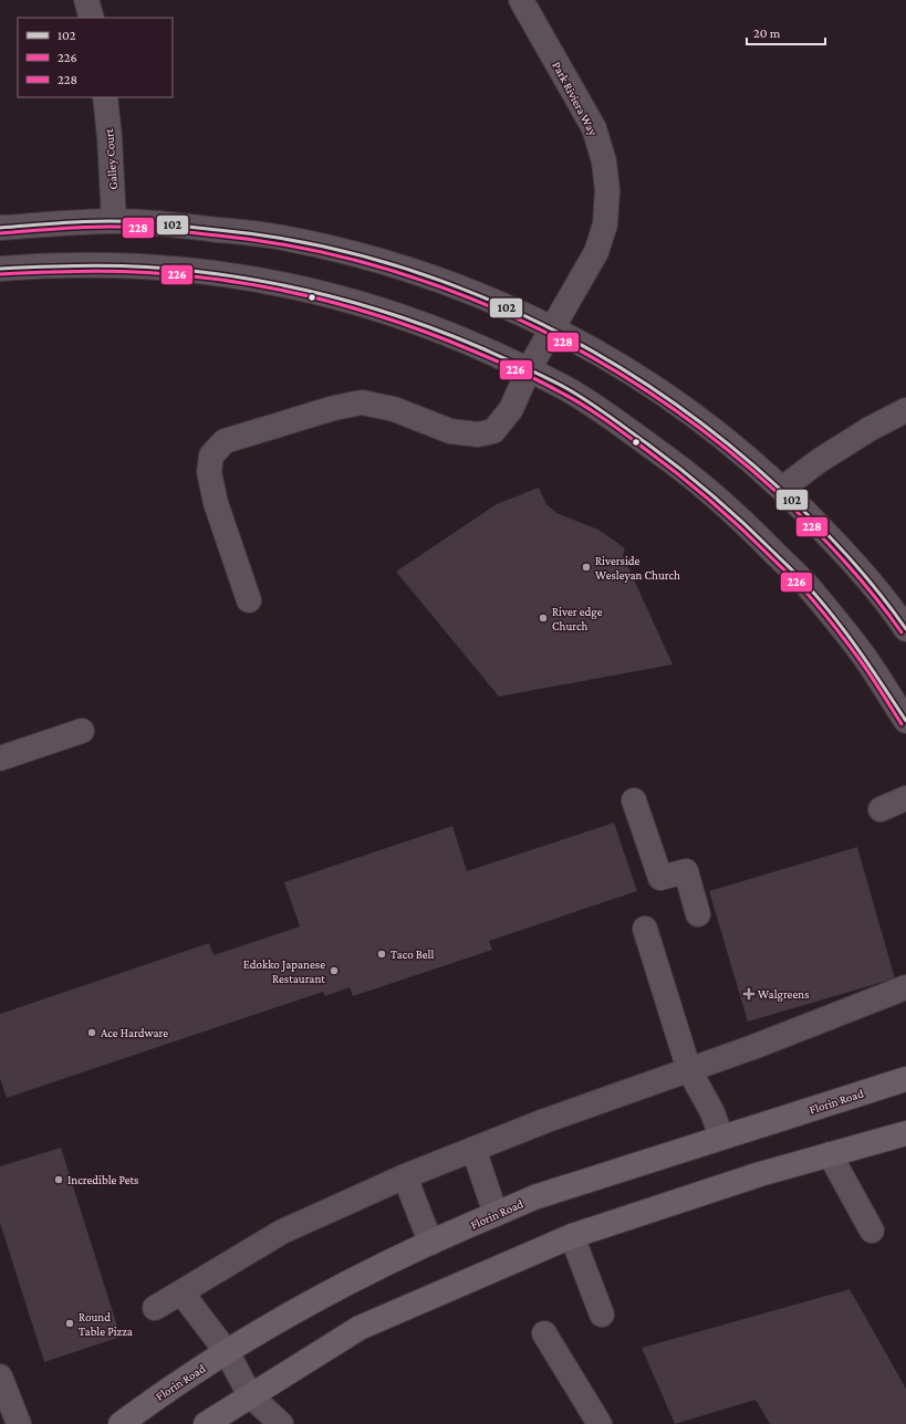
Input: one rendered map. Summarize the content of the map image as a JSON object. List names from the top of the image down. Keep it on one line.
{"streets":{"main road":["Florin Road"],"street":["Park Riviera Way","Galley Court"]},"places":{"other":["Riverside Wesleyan Church","River edge Church","Taco Bell","Edokko Japanese Restaurant","Ace Hardware","Incredible Pets","Round Table Pizza"],"health":["Walgreens"]},"lines":["transit line 102","transit line 228","transit line 226"],"legend":["102","226","228"],"scale_bar":"20 m"}
